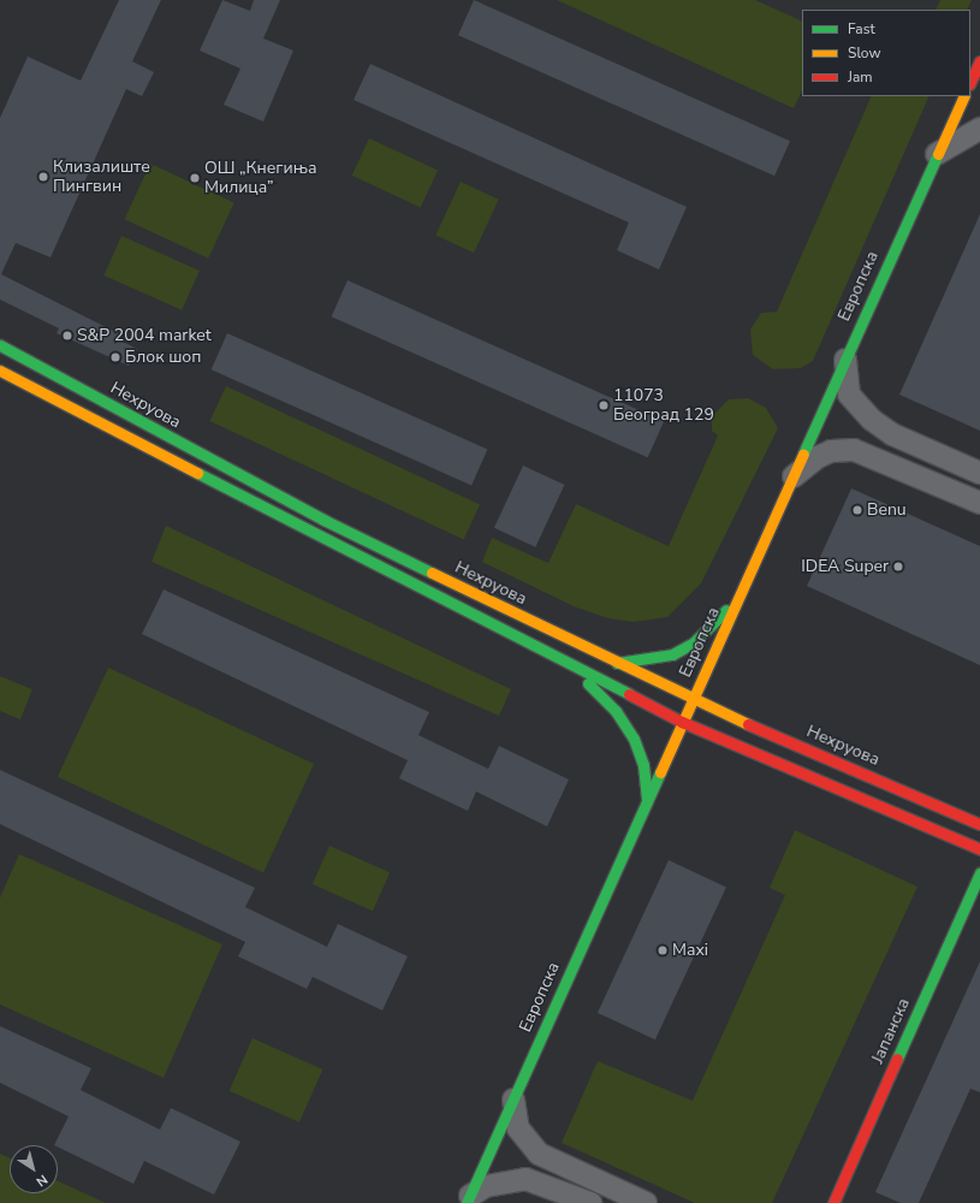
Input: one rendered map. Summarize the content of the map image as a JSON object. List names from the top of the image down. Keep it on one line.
{"streets":{"street":["Европска","Нехруова","Јапанска"]},"crossings":[["Европска","Нехруова"]],"places":["Клизалиште Пингвин","ОШ „Кнегиња Милица”","S&P 2004 market","Блок шоп","11073 Београд 129","Benu","IDEA Super","Maxi"],"legend":["Fast","Slow","Jam"],"north":"bottom right"}
